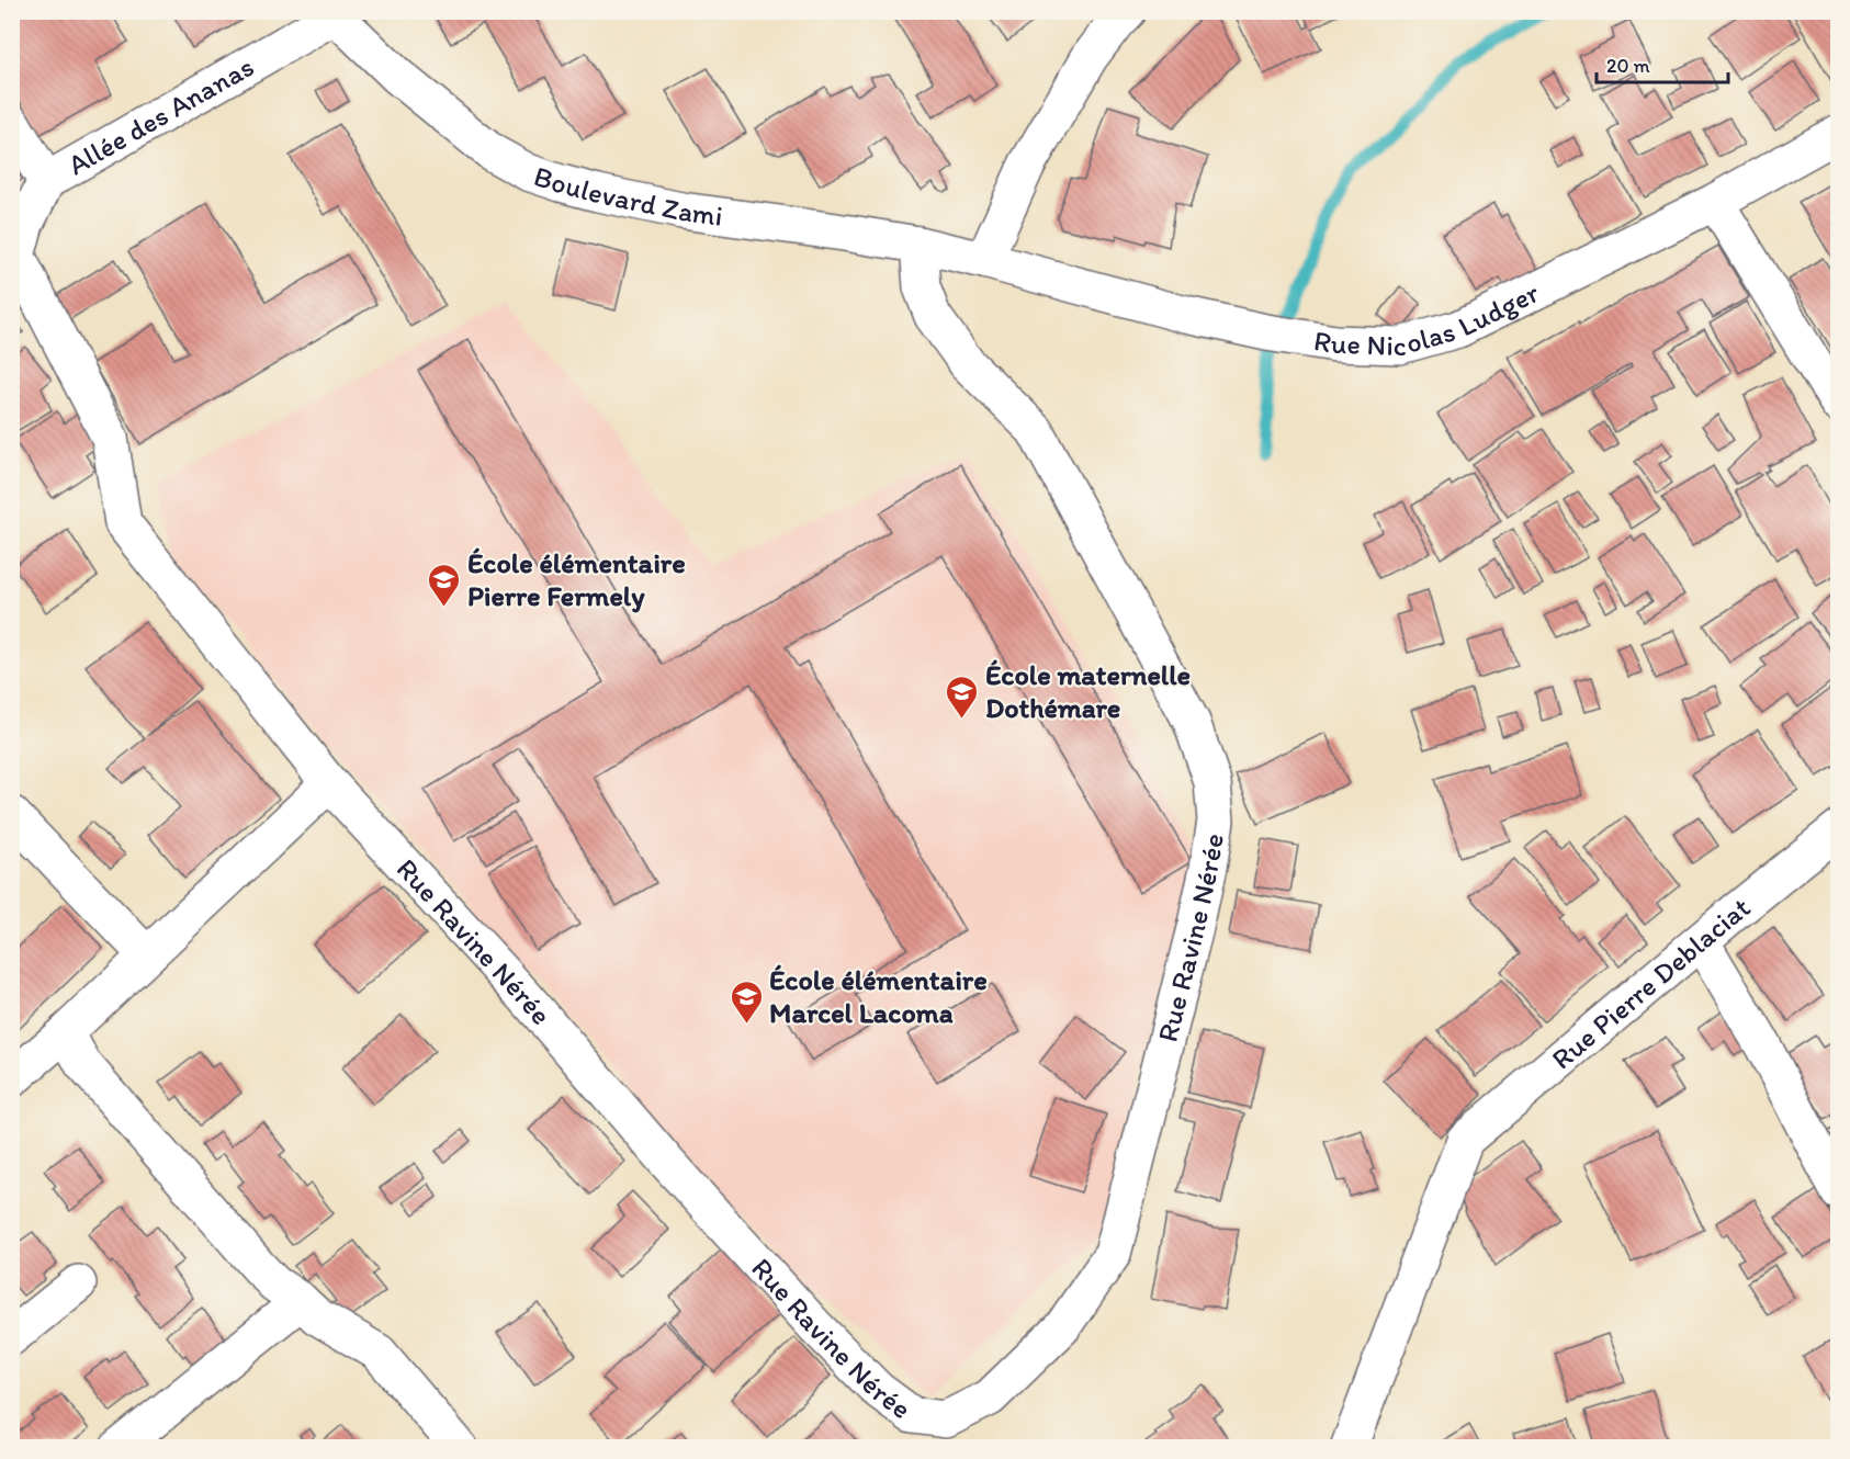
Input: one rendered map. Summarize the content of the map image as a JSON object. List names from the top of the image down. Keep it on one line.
{"streets":{"street":["Allée des Ananas","Boulevard Zami","Rue Nicolas Ludger","Rue Ravine Nérée","Rue Pierre Deblaciat"]},"crossings":[["Allée des Ananas","Boulevard Zami"],["Allée des Ananas","Rue Ravine Nérée"],["Boulevard Zami","Rue Nicolas Ludger"],["Boulevard Zami","Rue Ravine Nérée"]],"places":{"school or university":["École élémentaire Pierre Fermely","École maternelle Dothémare","École élémentaire Marcel Lacoma"]},"scale_bar":"20 m"}
